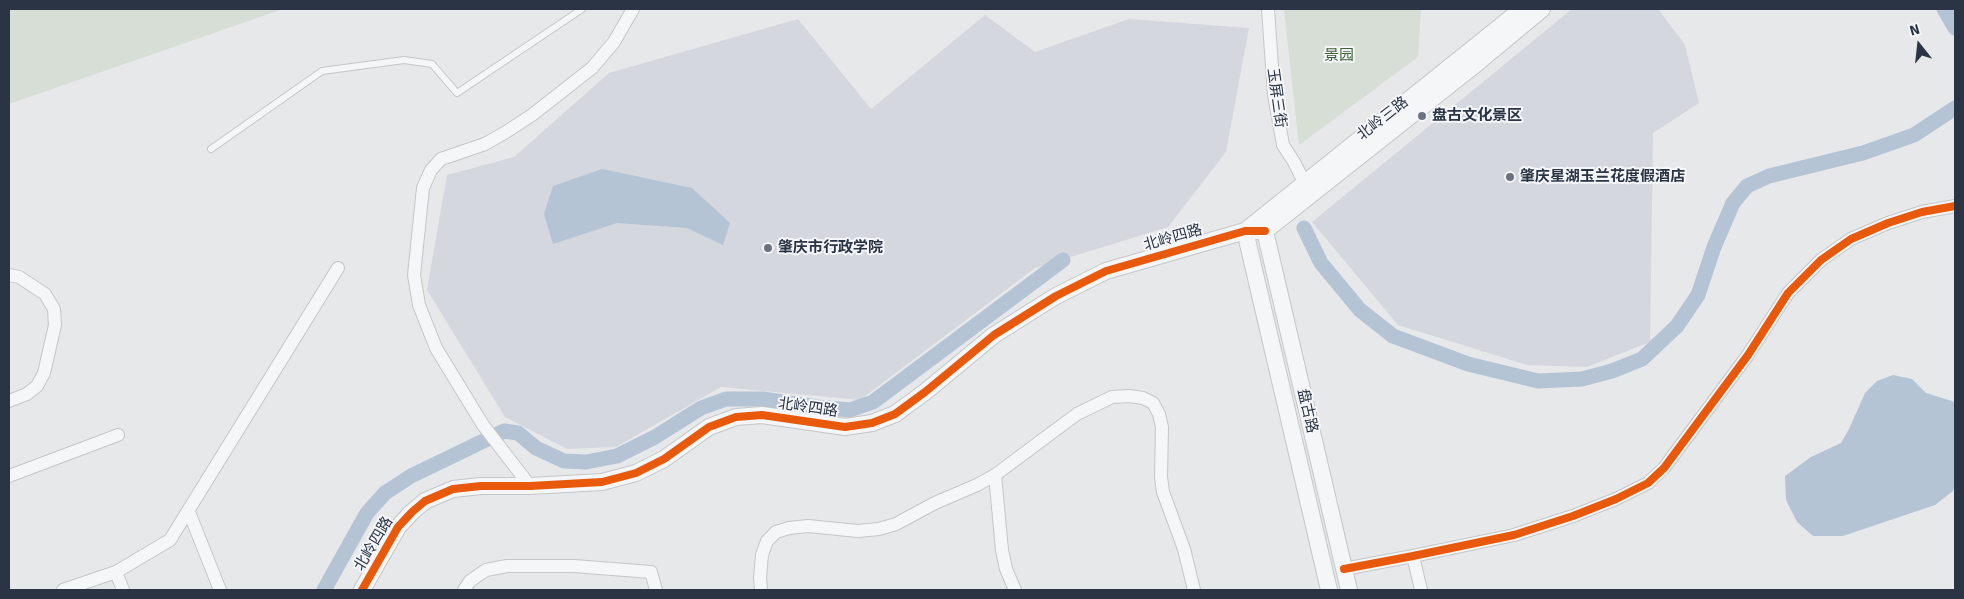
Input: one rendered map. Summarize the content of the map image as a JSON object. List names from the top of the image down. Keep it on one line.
{"streets":{"street":["玉屏三街","北岭三路","北岭四路","盘古路"]},"crossings":[["玉屏三街","北岭三路"],["北岭三路","北岭四路"],["北岭三路","盘古路"],["北岭四路","盘古路"]],"parks":["景园"],"places":["盘古文化景区","肇庆星湖玉兰花度假酒店","肇庆市行政学院"],"north":"top"}
